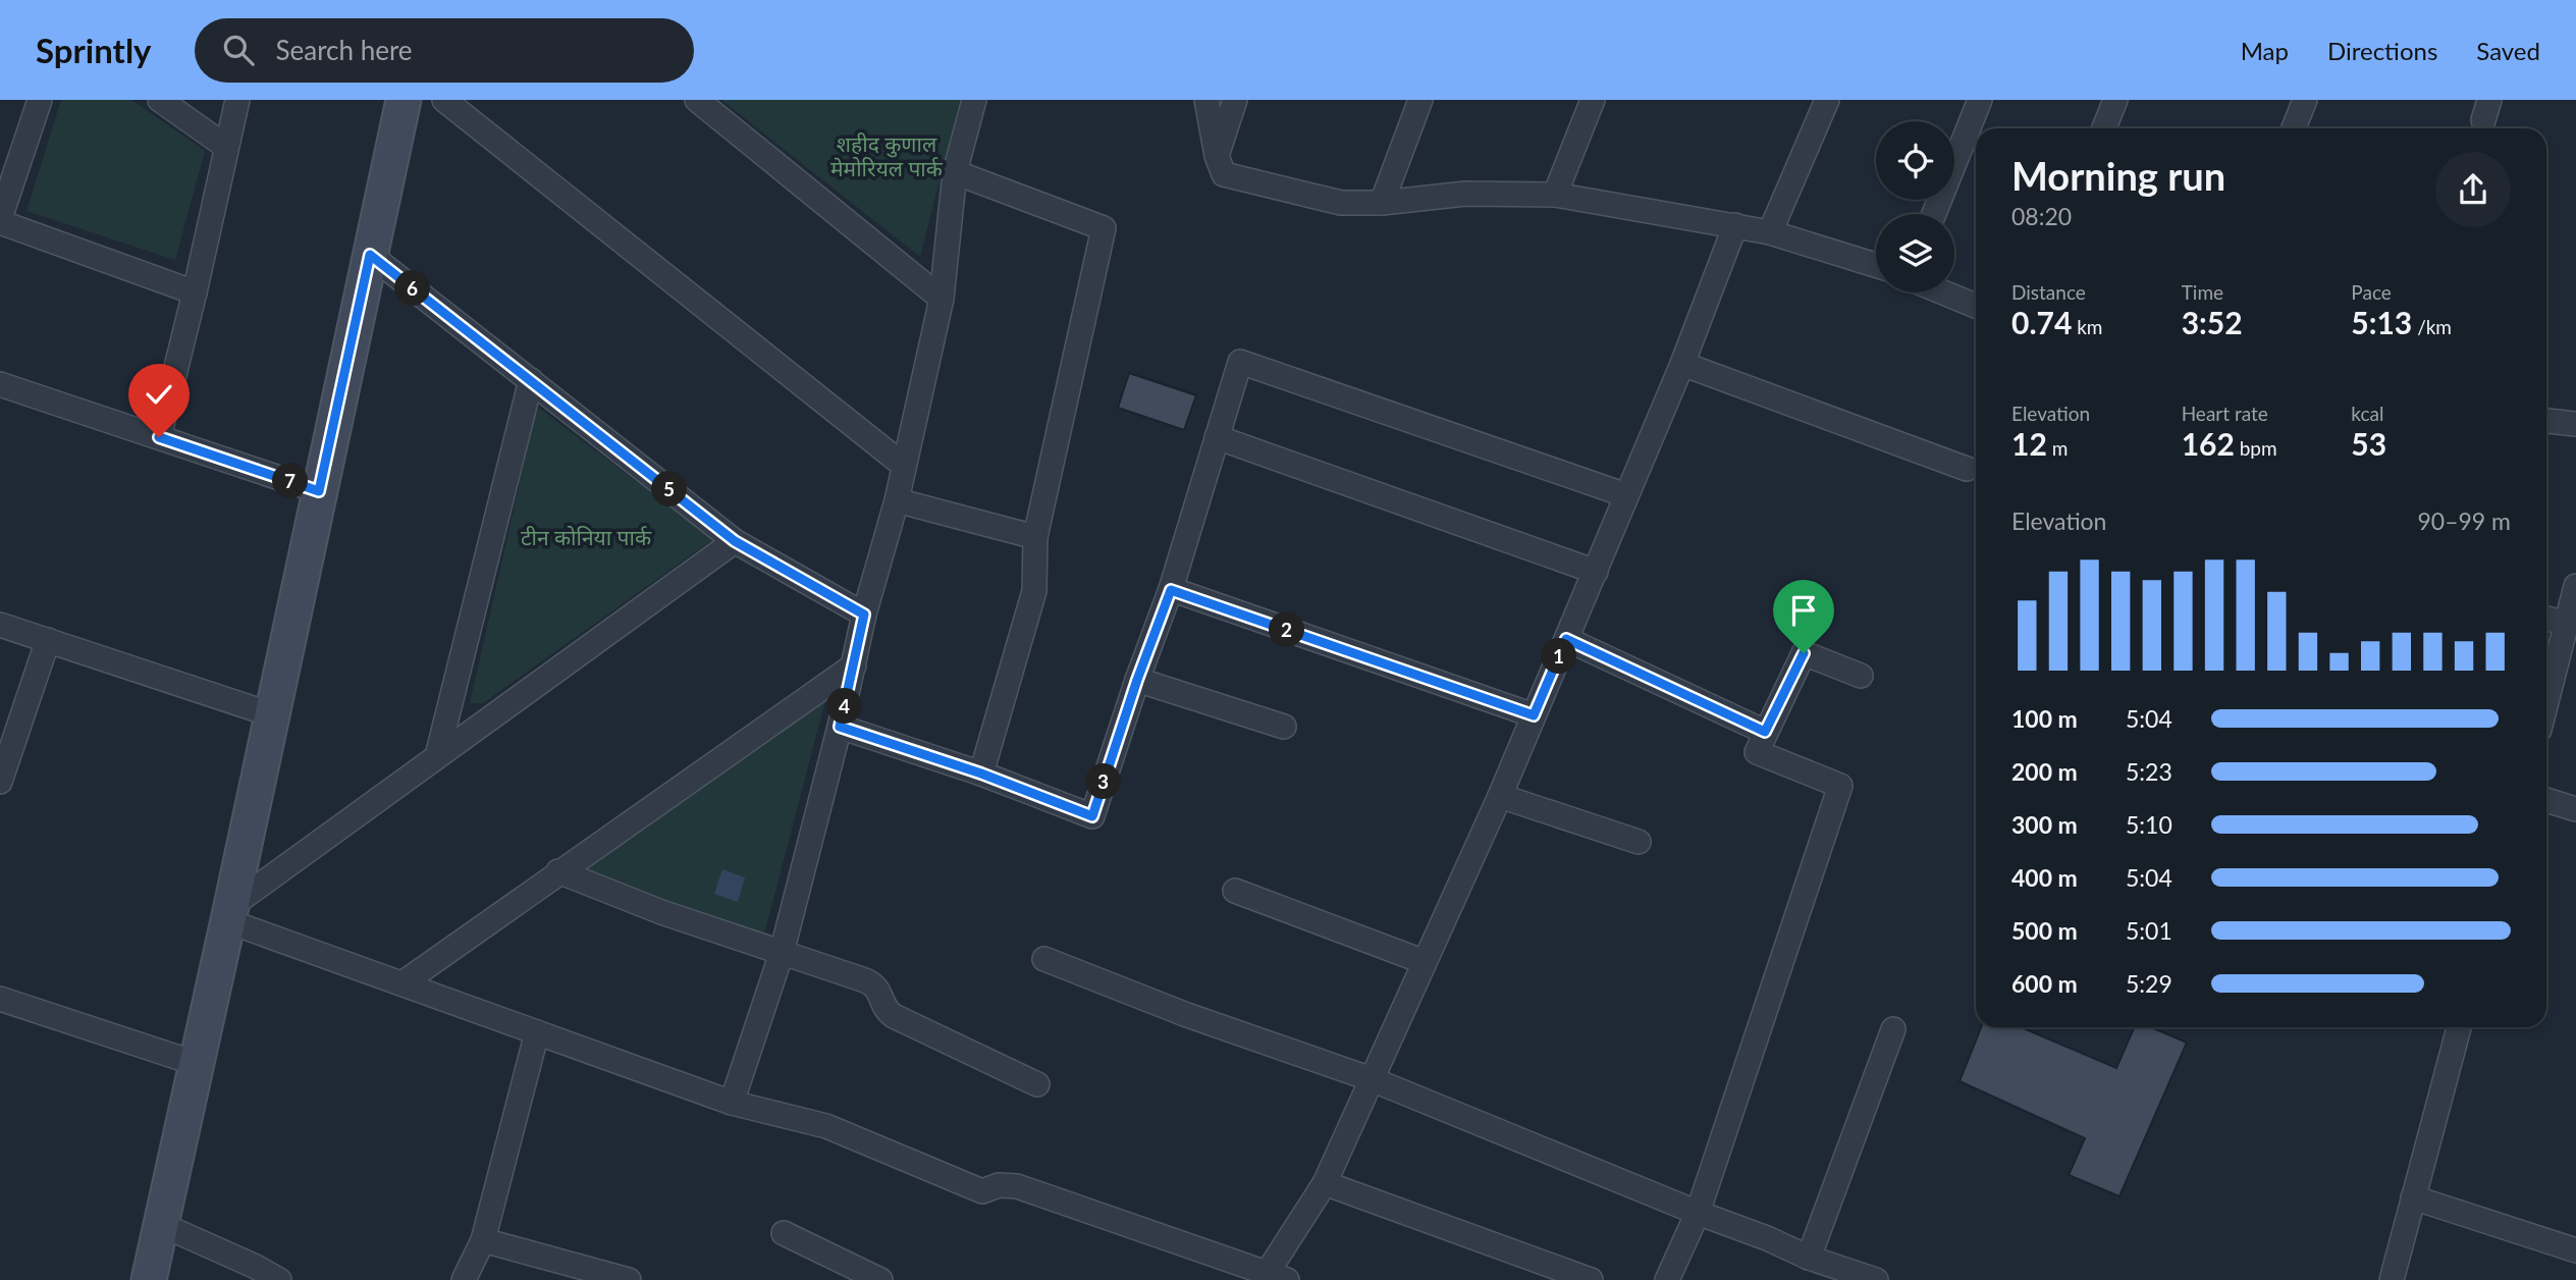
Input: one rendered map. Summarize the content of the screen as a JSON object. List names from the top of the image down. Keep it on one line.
{"parks":["शहीद कुणाल मेमोरियल पार्क","टीन कोनिया पार्क"],"page":{"header":"Sprintly","search":"Search here","nav":["Map","Directions","Saved"],"heading":["Morning run","08:20"],"stats":[["Distance","0.74 km"],["Time","3:52"],["Pace","5:13 /km"],["Elevation","12 m"],["Heart rate","162 bpm"],["kcal","53"]],"pins":["6","7","5","2","1","4","3"],"chart":["Elevation","90–99 m"],"list":[{"name":"100 m","note":"5:04"},{"name":"200 m","note":"5:23"},{"name":"300 m","note":"5:10"},{"name":"400 m","note":"5:04"},{"name":"500 m","note":"5:01"},{"name":"600 m","note":"5:29"}]}}
